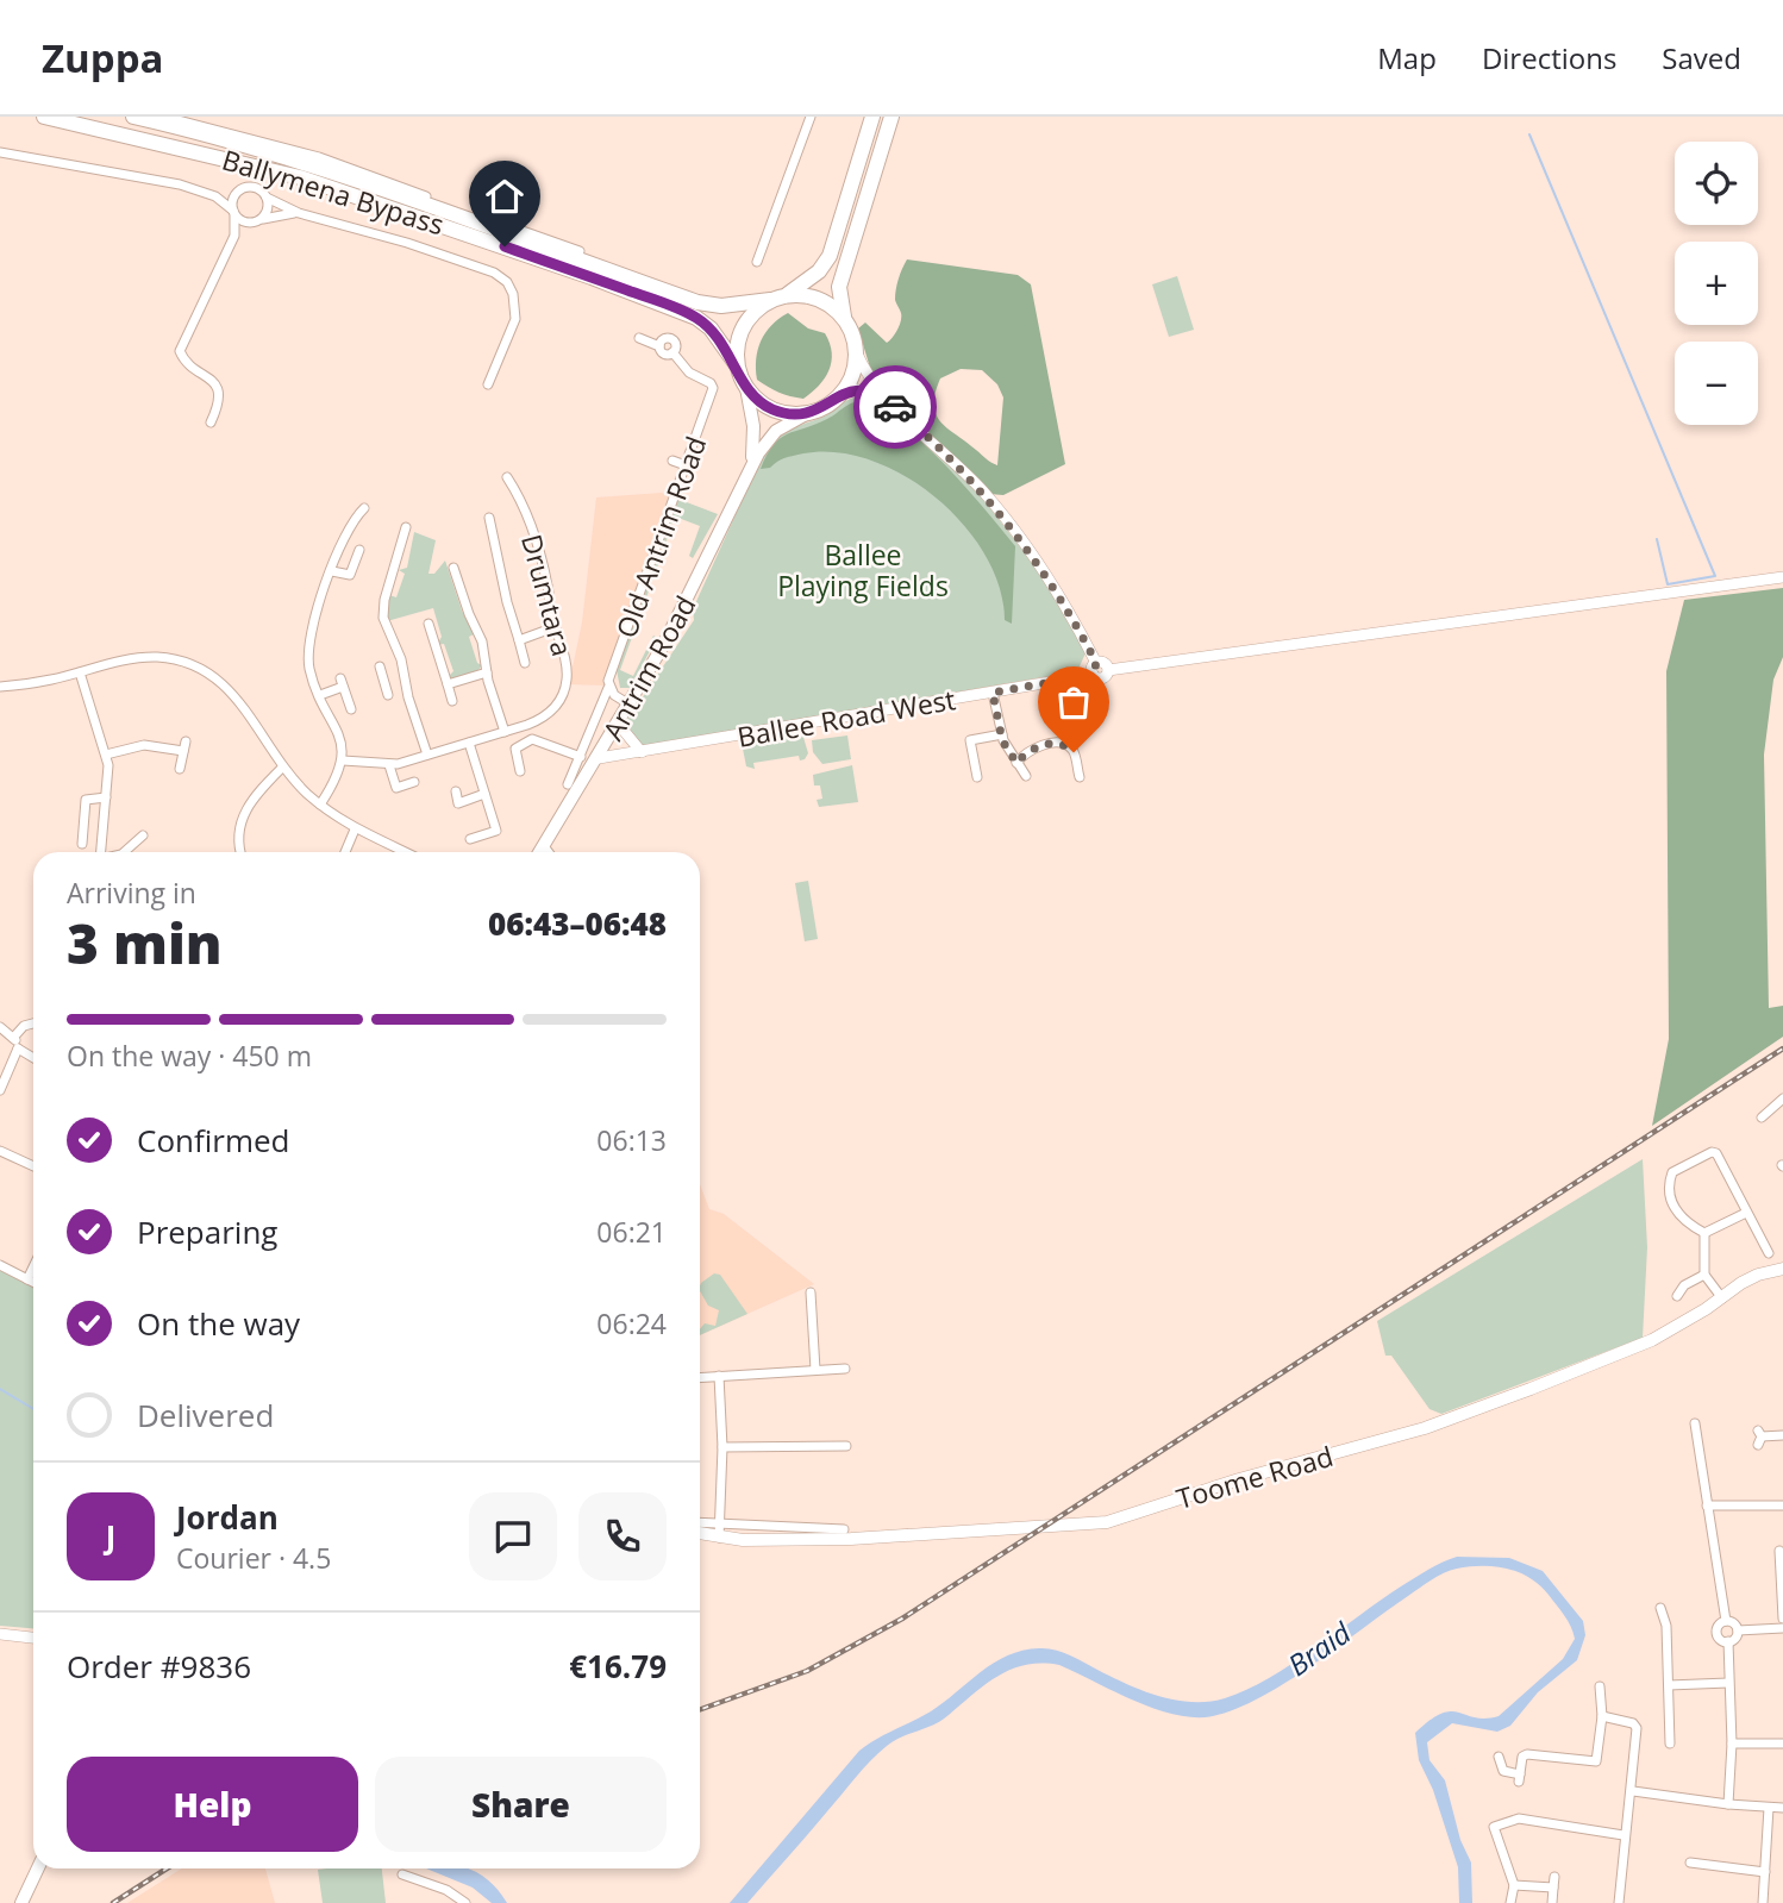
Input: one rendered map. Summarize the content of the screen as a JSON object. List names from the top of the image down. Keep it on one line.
{"streets":{"highway":["Ballymena Bypass"],"main road":["Antrim Road","Toome Road"],"street":["Old Antrim Road","Drumtara","Ballee Road West"]},"crossings":[["Ballymena Bypass","Antrim Road"],["Antrim Road","Ballee Road West"]],"water":["Braid"],"parks":["Ballee Playing Fields"],"page":{"header":"Zuppa","nav":["Map","Directions","Saved"],"map_buttons":["+","−"],"heading":["3 min","Arriving in","06:43–06:48"],"panel":["Jordan","Courier · 4.5","Order #9836","€16.79"],"bar":"On the way · 450 m","list":[["Confirmed","06:13"],["Preparing","06:21"],["On the way","06:24"],"Delivered"],"round":"J","buttons":["Help","Share"]}}
